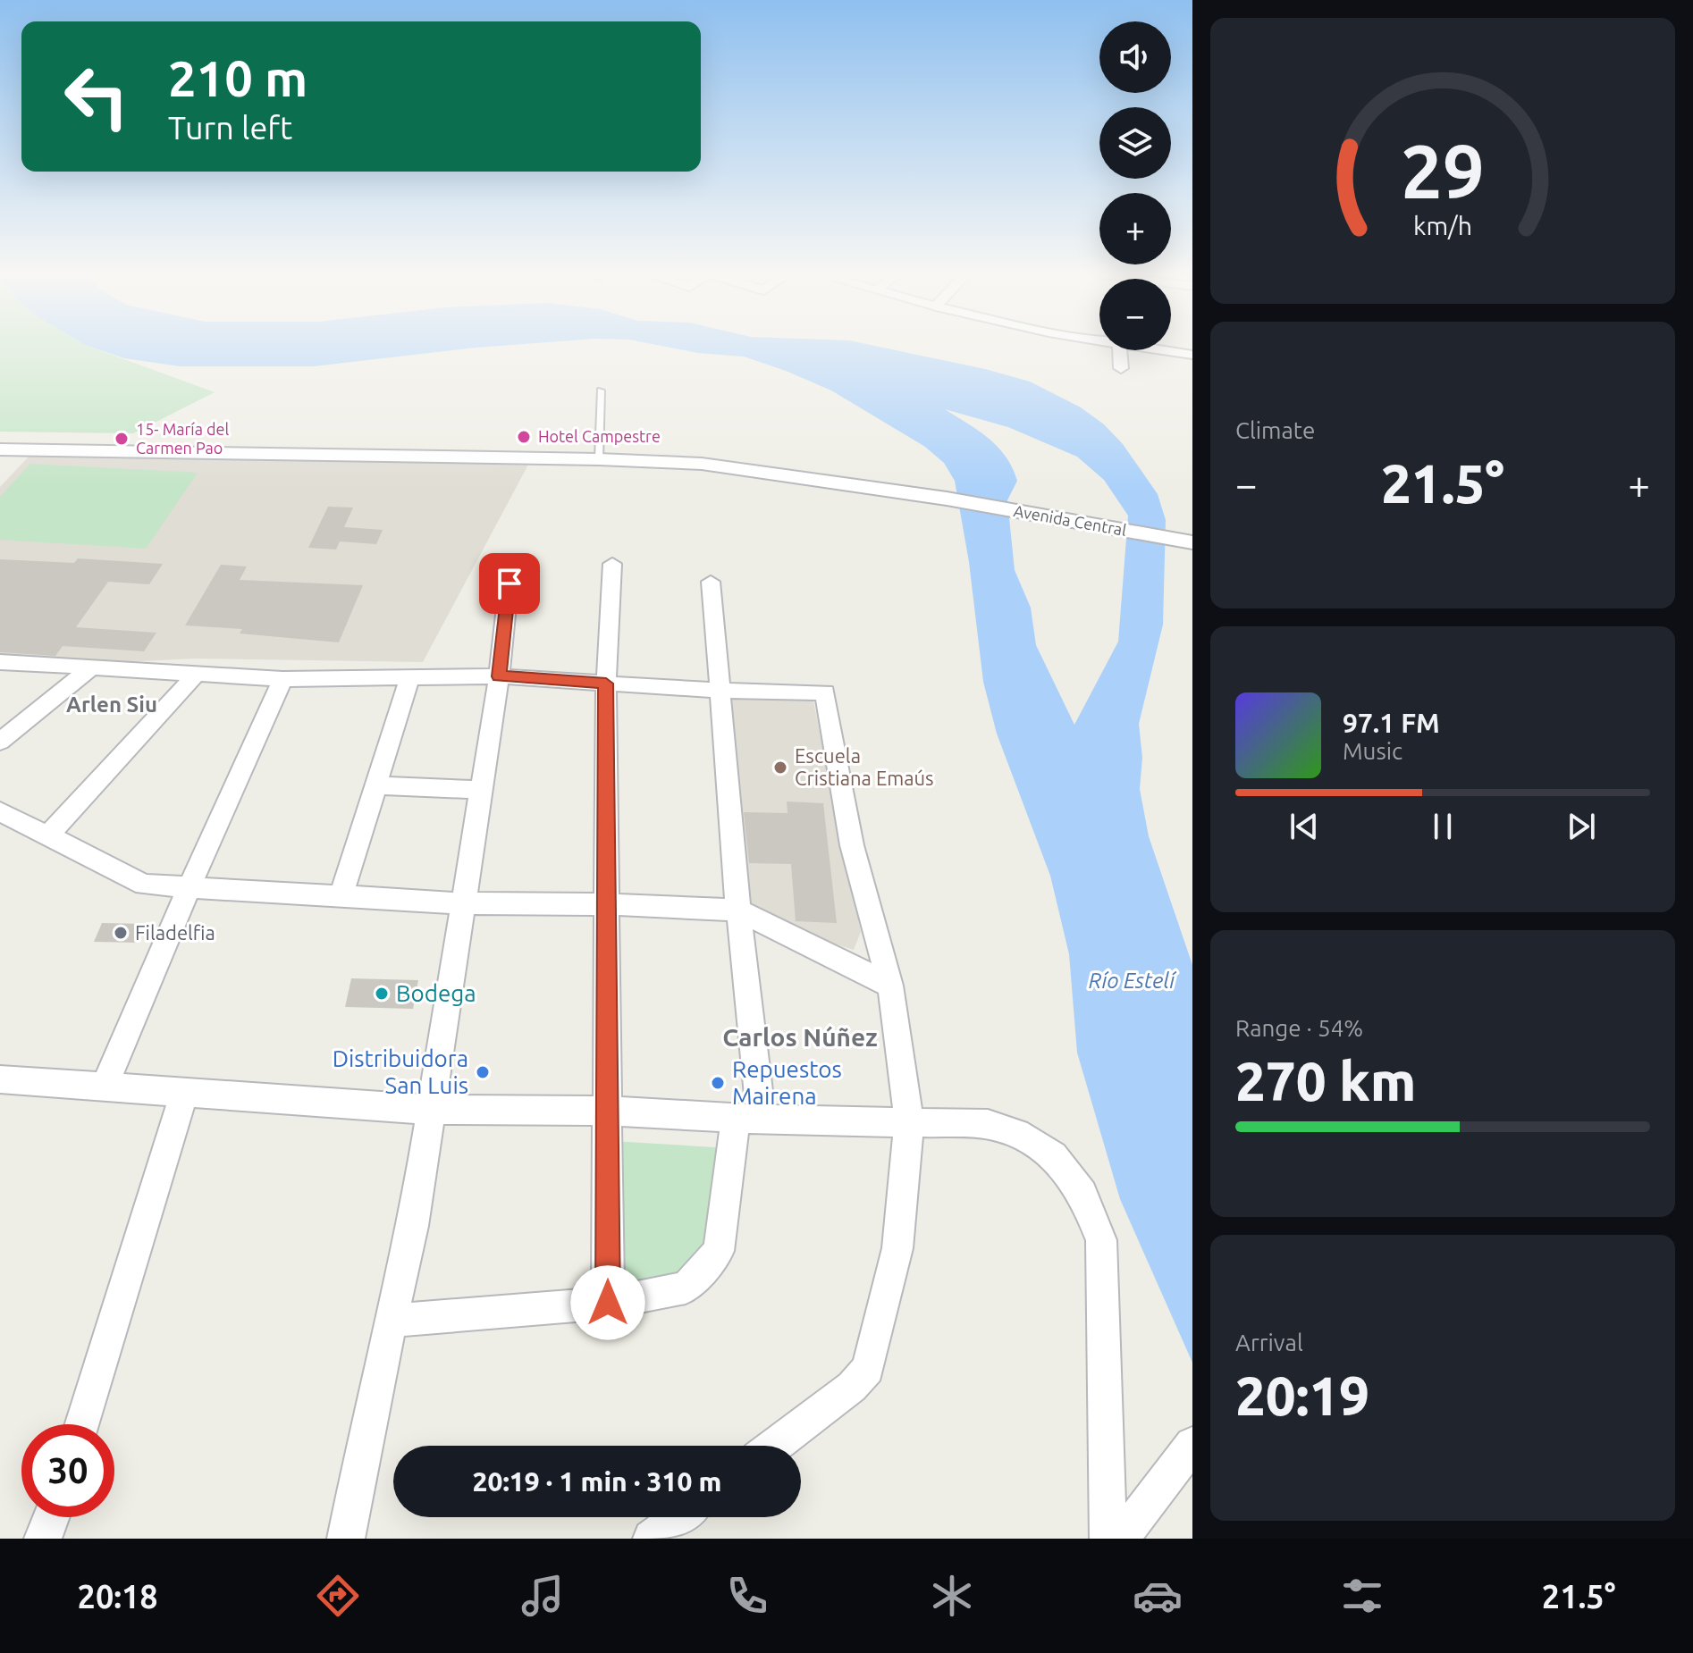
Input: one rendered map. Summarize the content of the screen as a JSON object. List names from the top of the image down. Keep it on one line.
{"streets":{"street":["Avenida Central"]},"districts":["Arlen Siu","Carlos Núñez"],"water":["Río Estelí"],"places":["Hotel Campestre","15- María del Carmen Pao","Escuela Cristiana Emaús","Filadelfia","Bodega","Distribuidora San Luis","Repuestos Mairena"],"page":{"map_buttons":["+","−"],"turn":["210 m","Turn left"],"tile":["Climate",["Range · 54%","270 km"],["Arrival","20:19"]],"heat":["−","21.5°","+"],"song":["97.1 FM","Music"],"limit":"30","trip":"20:19 · 1 min · 310 m","tabs":["20:18","21.5°"],"gauge":["29","km/h"]}}
